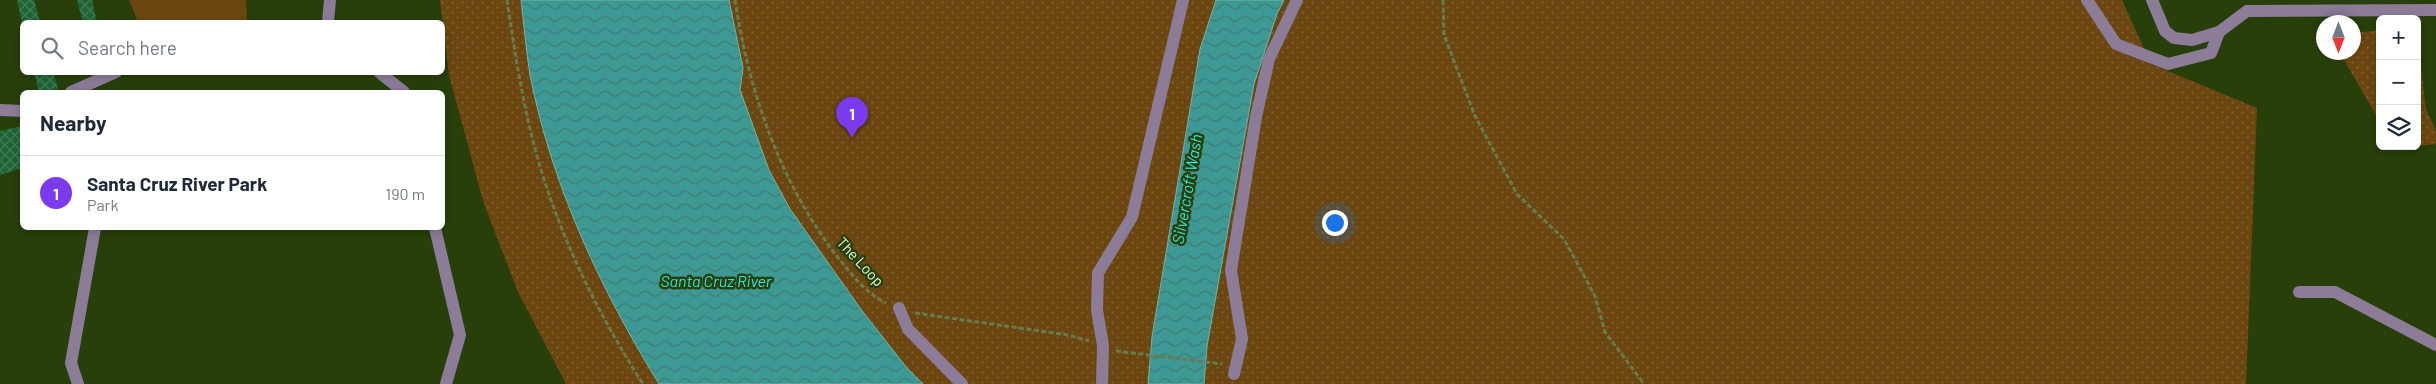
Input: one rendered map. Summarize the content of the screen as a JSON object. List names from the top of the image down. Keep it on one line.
{"streets":{"path":["The Loop"]},"water":["Silvercroft Wash","Santa Cruz River"],"north":"bottom","page":{"map_buttons":["+","−"],"search":"Search here","heading":"Nearby","pins":"1","list":[{"mark":"1","name":"Santa Cruz River Park","note":"Park","value":"190 m"}]}}
